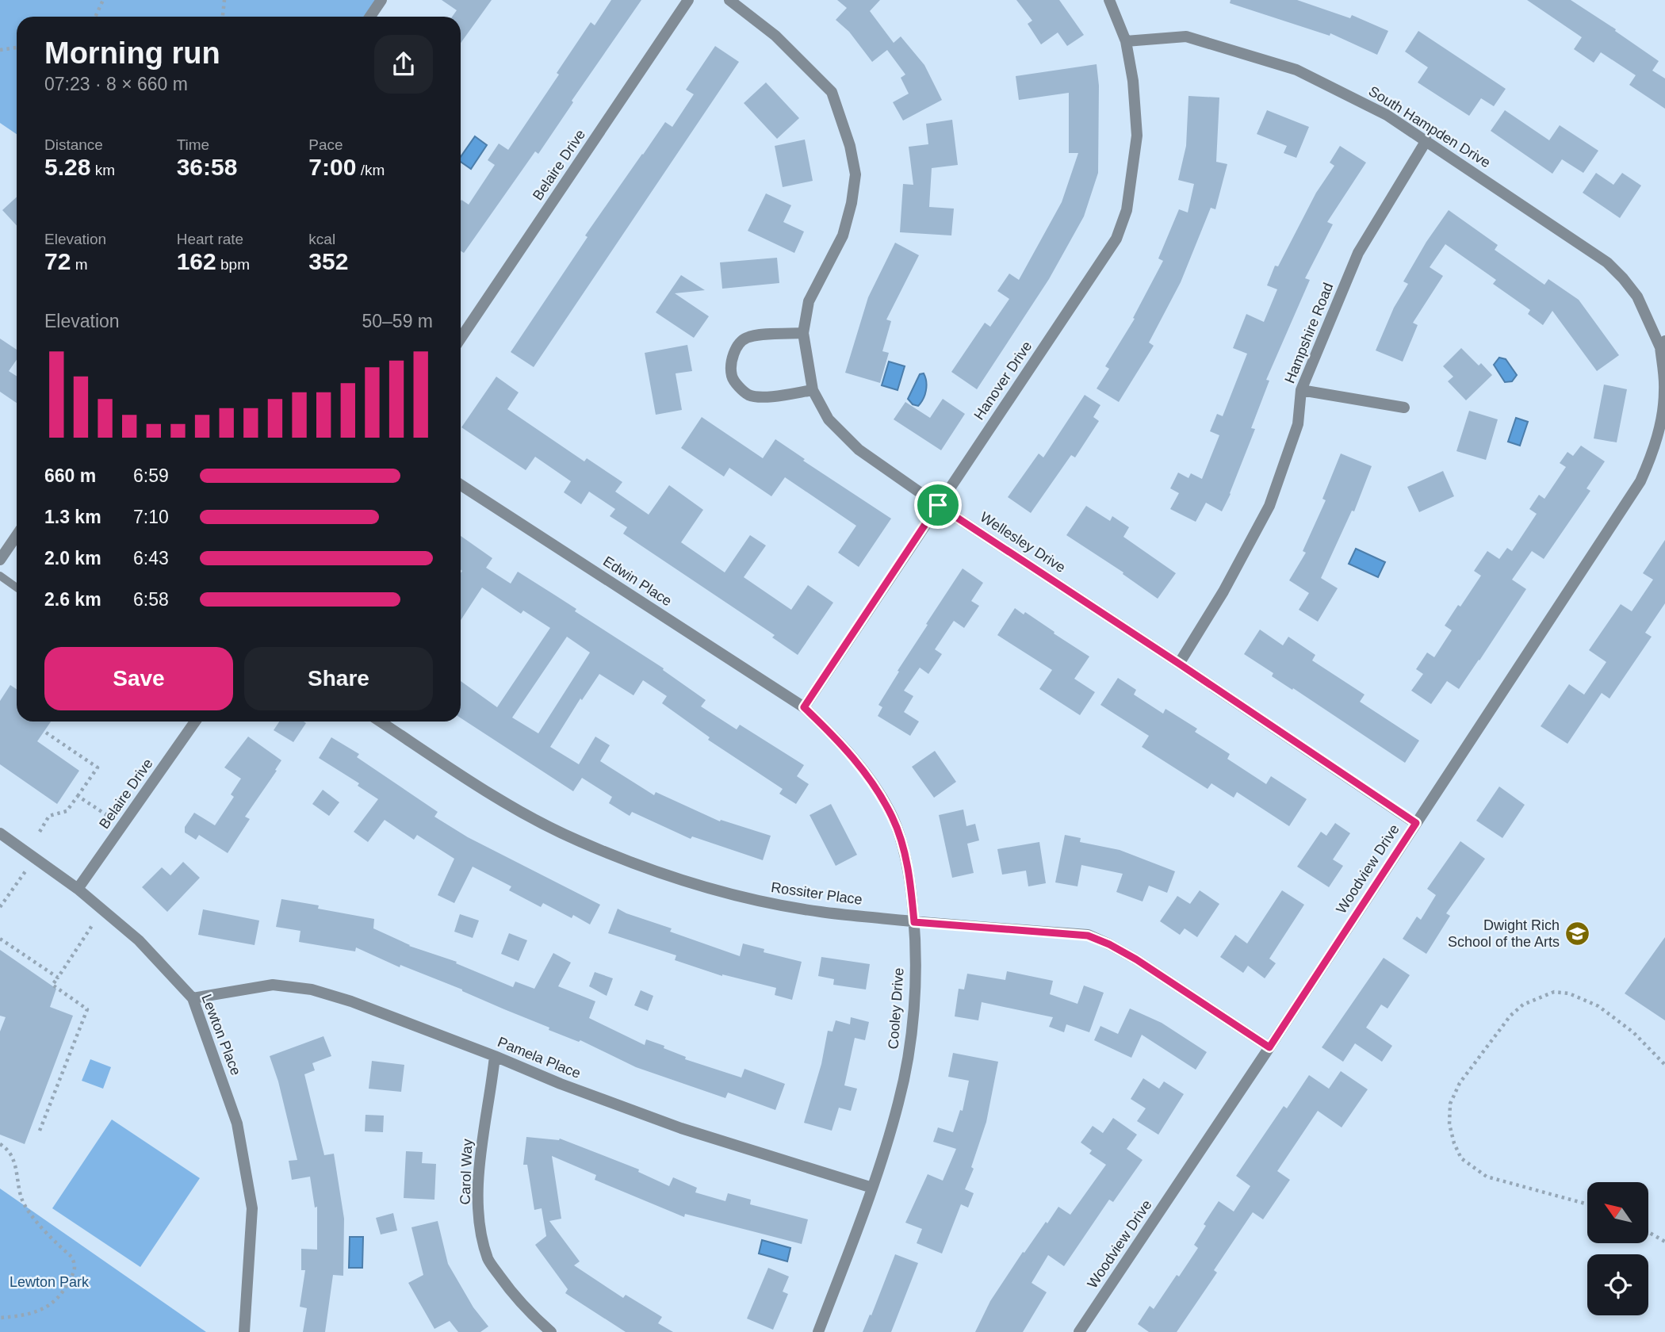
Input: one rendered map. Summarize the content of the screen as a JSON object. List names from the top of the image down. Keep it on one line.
{"streets":{"street":["South Hampden Drive","Belaire Drive","Hampshire Road","Hanover Drive","Wellesley Drive","Edwin Place","Woodview Drive","Rossiter Place","Cooley Drive","Lewton Place","Pamela Place","Carol Way"]},"crossings":[["South Hampden Drive","Hampshire Road"],["South Hampden Drive","Hanover Drive"],["South Hampden Drive","Woodview Drive"],["Belaire Drive","Lewton Place"],["Hampshire Road","Wellesley Drive"],["Hanover Drive","Wellesley Drive"],["Hanover Drive","Edwin Place"],["Hanover Drive","Cooley Drive"],["Wellesley Drive","Woodview Drive"],["Edwin Place","Cooley Drive"],["Woodview Drive","Rossiter Place"],["Rossiter Place","Cooley Drive"],["Cooley Drive","Pamela Place"],["Lewton Place","Pamela Place"],["Pamela Place","Carol Way"]],"parks":["Lewton Park"],"places":{"school or university":["Dwight Rich School of the Arts"]},"north":"top left","page":{"heading":["Morning run","07:23 · 8 × 660 m"],"stats":[["Distance","5.28 km"],["Time","36:58"],["Pace","7:00 /km"],["Elevation","72 m"],["Heart rate","162 bpm"],["kcal","352"]],"chart":["Elevation","50–59 m"],"list":[{"name":"660 m","note":"6:59"},{"name":"1.3 km","note":"7:10"},{"name":"2.0 km","note":"6:43"},{"name":"2.6 km","note":"6:58"}],"buttons":["Save","Share"]}}
